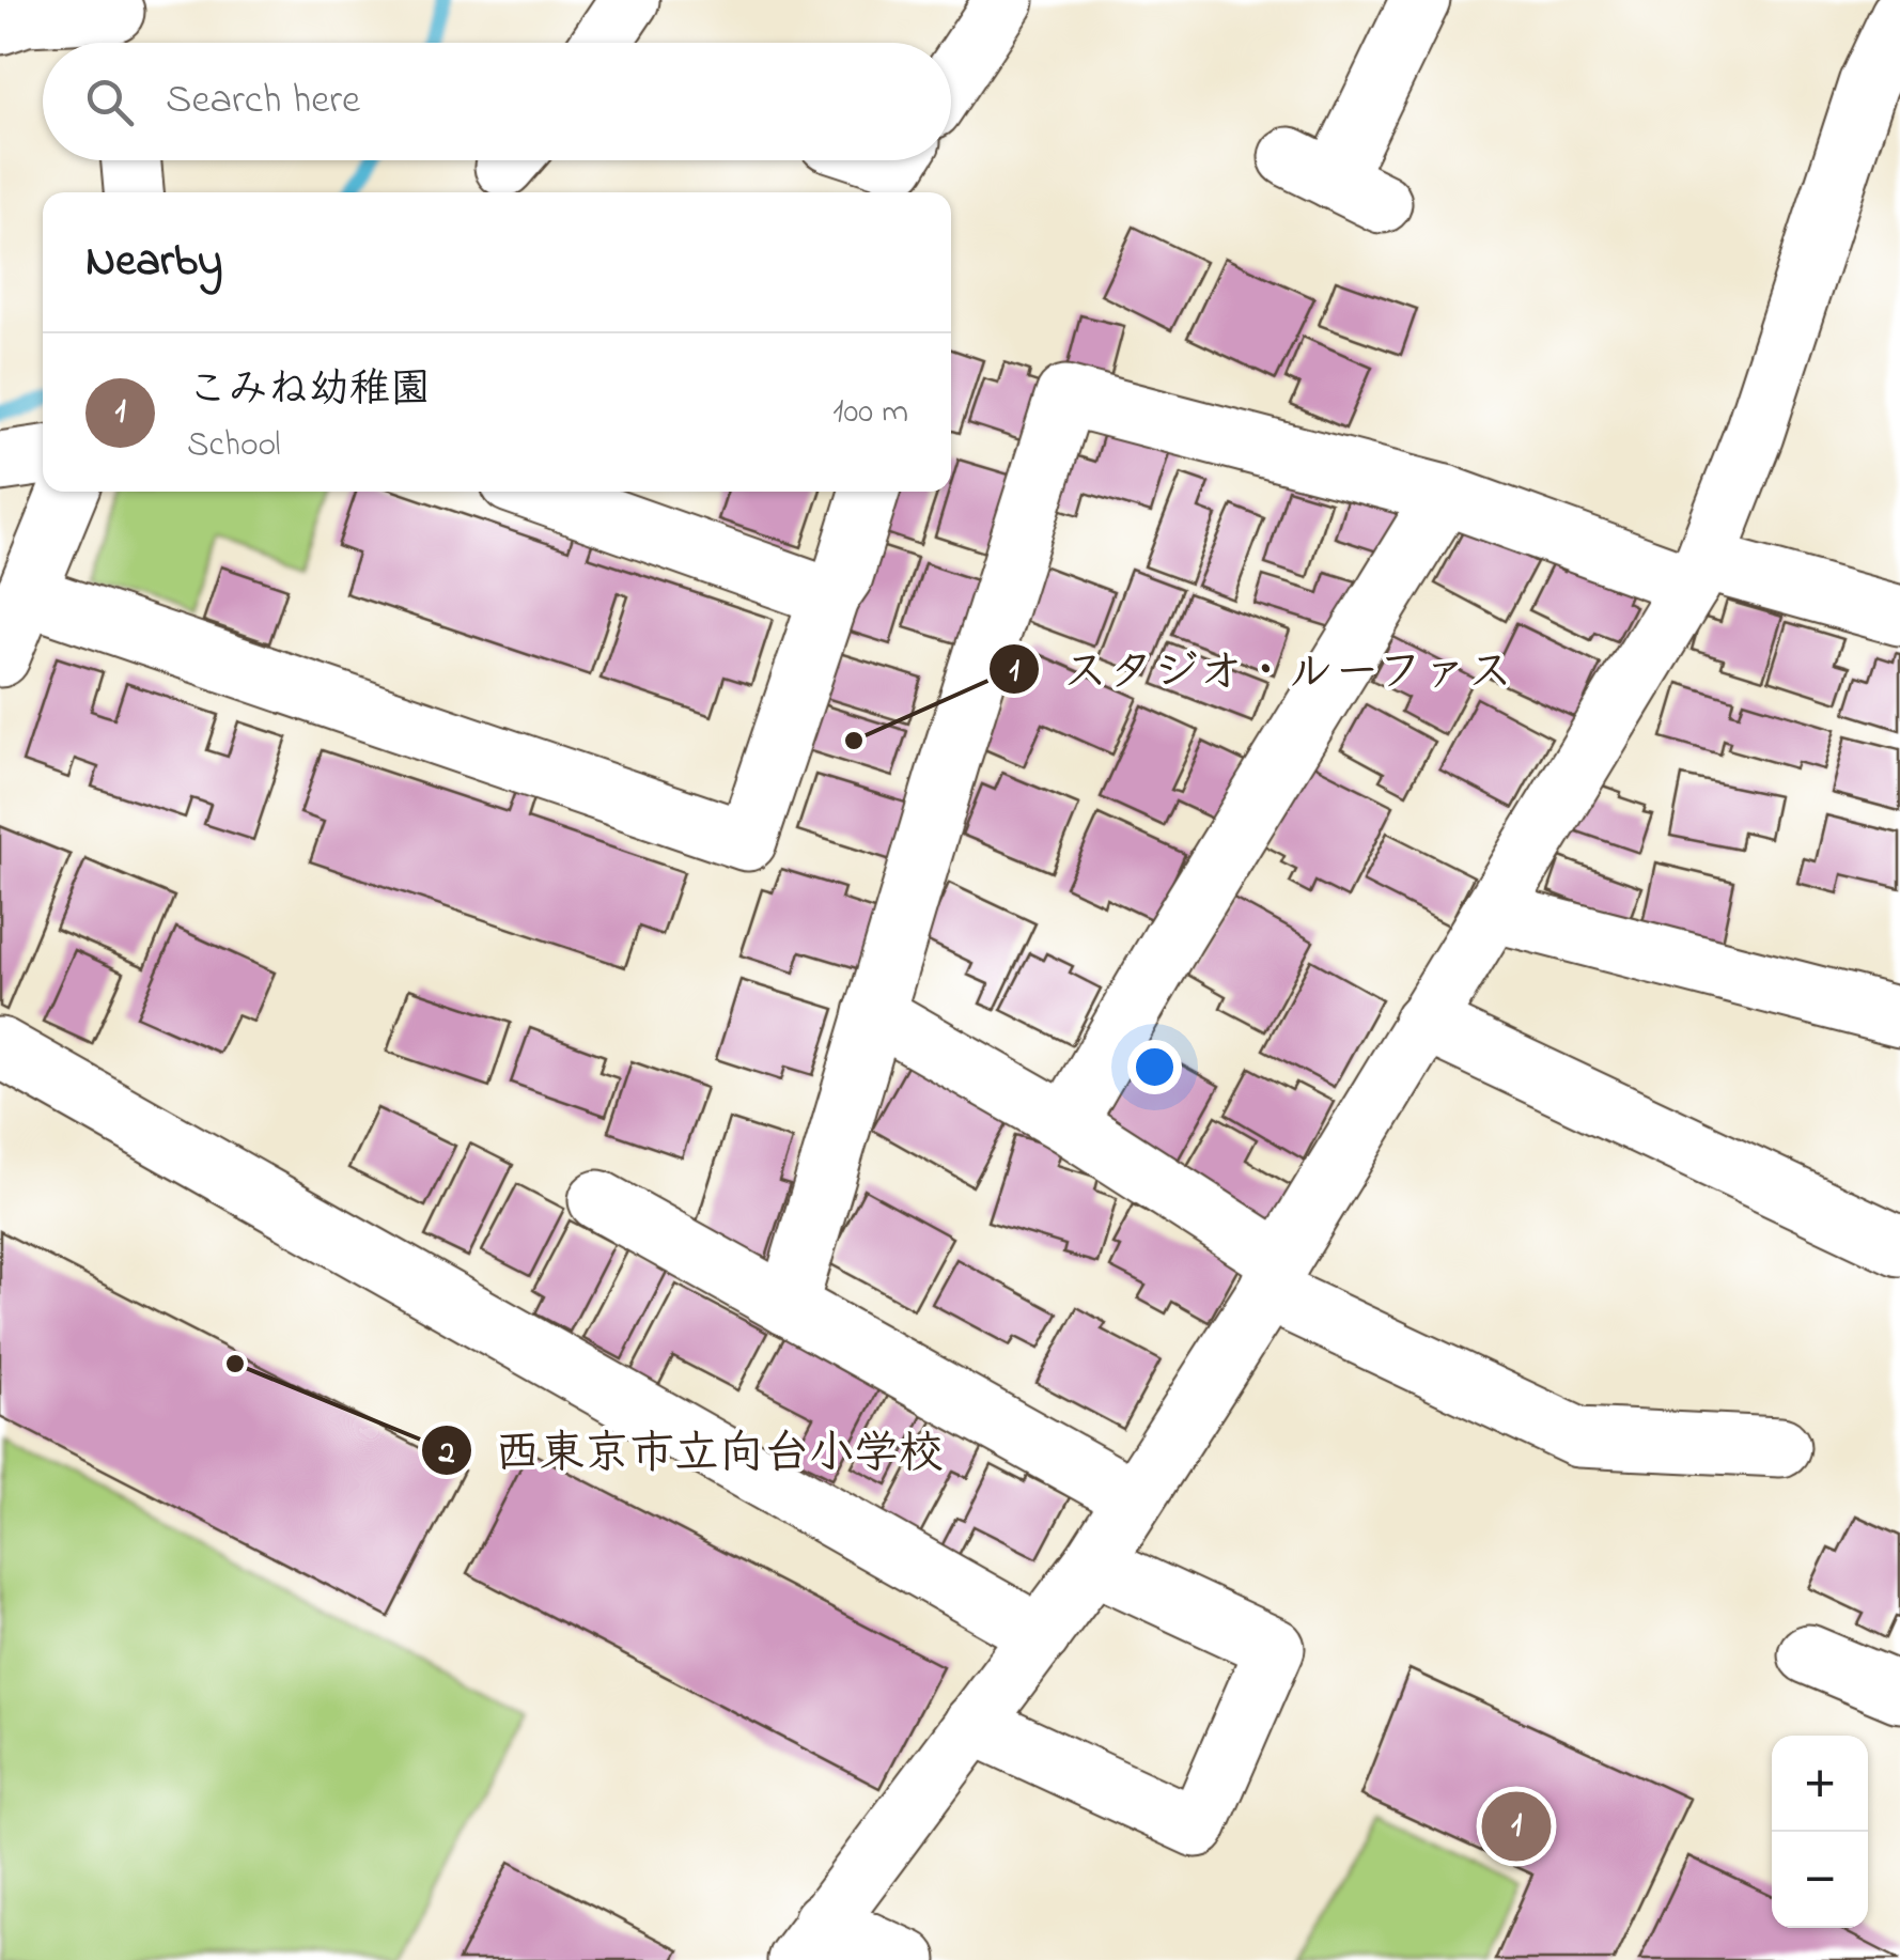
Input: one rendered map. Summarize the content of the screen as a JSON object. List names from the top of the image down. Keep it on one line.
{"places":["スタジオ・ルーファス","西東京市立向台小学校"],"page":{"search":"Search here","heading":"Nearby","list":[{"mark":"1","name":"こみね幼稚園","note":"School","value":"100 m"}],"map_buttons":["+","−"],"pins":"1"}}
